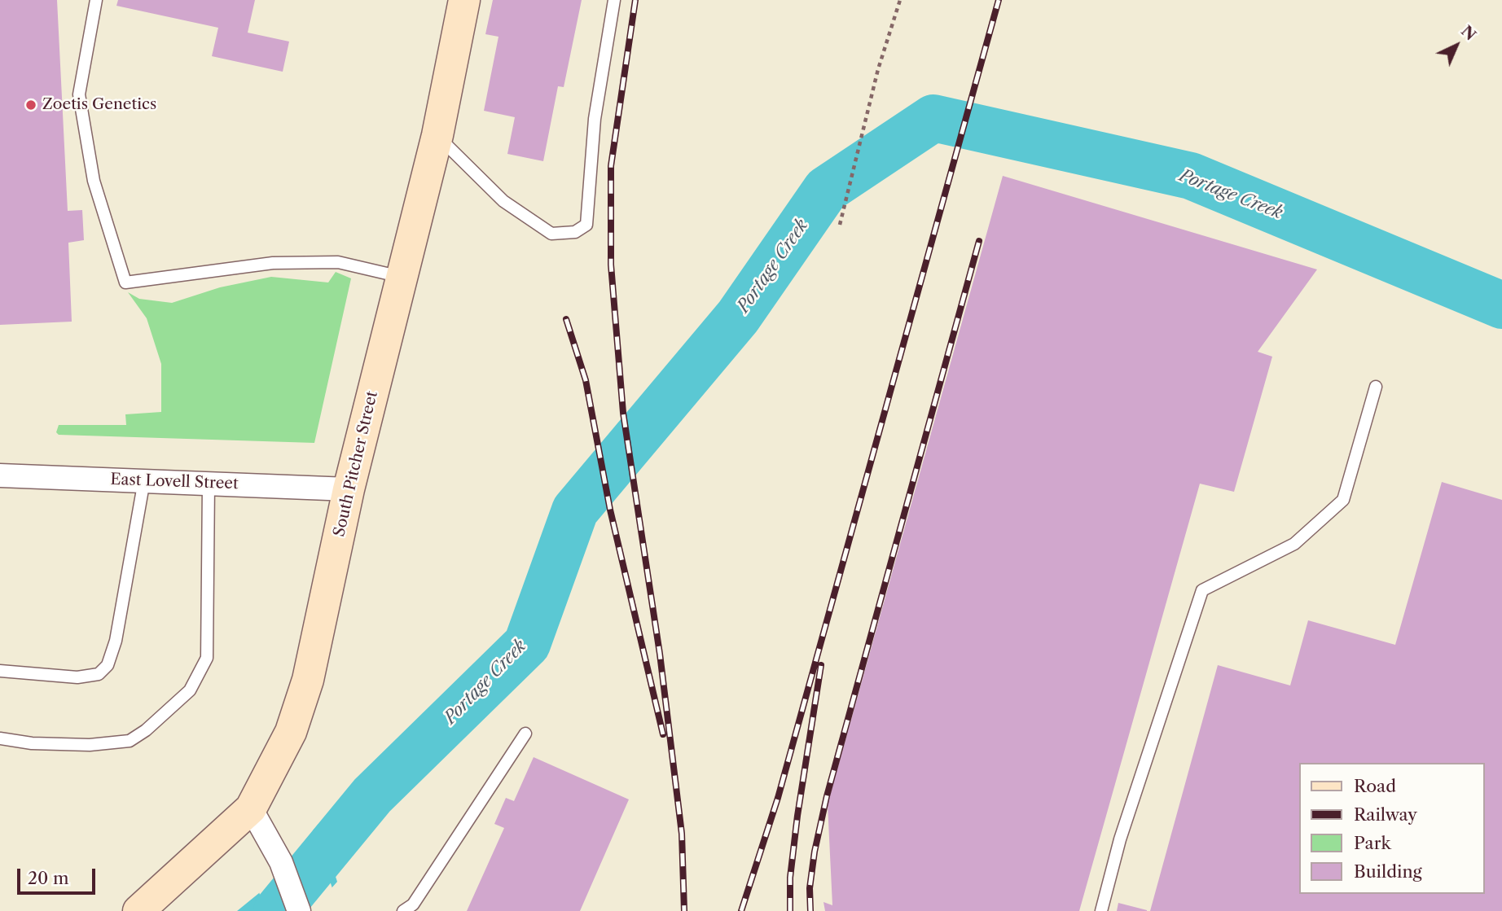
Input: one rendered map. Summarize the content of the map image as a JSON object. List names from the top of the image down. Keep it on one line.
{"streets":{"main road":["South Pitcher Street"],"street":["East Lovell Street"]},"crossings":[["South Pitcher Street","East Lovell Street"]],"water":["Portage Creek"],"places":["Zoetis Genetics"],"legend":["Road","Railway","Park","Building"],"scale_bar":"20 m","north":"top right"}
